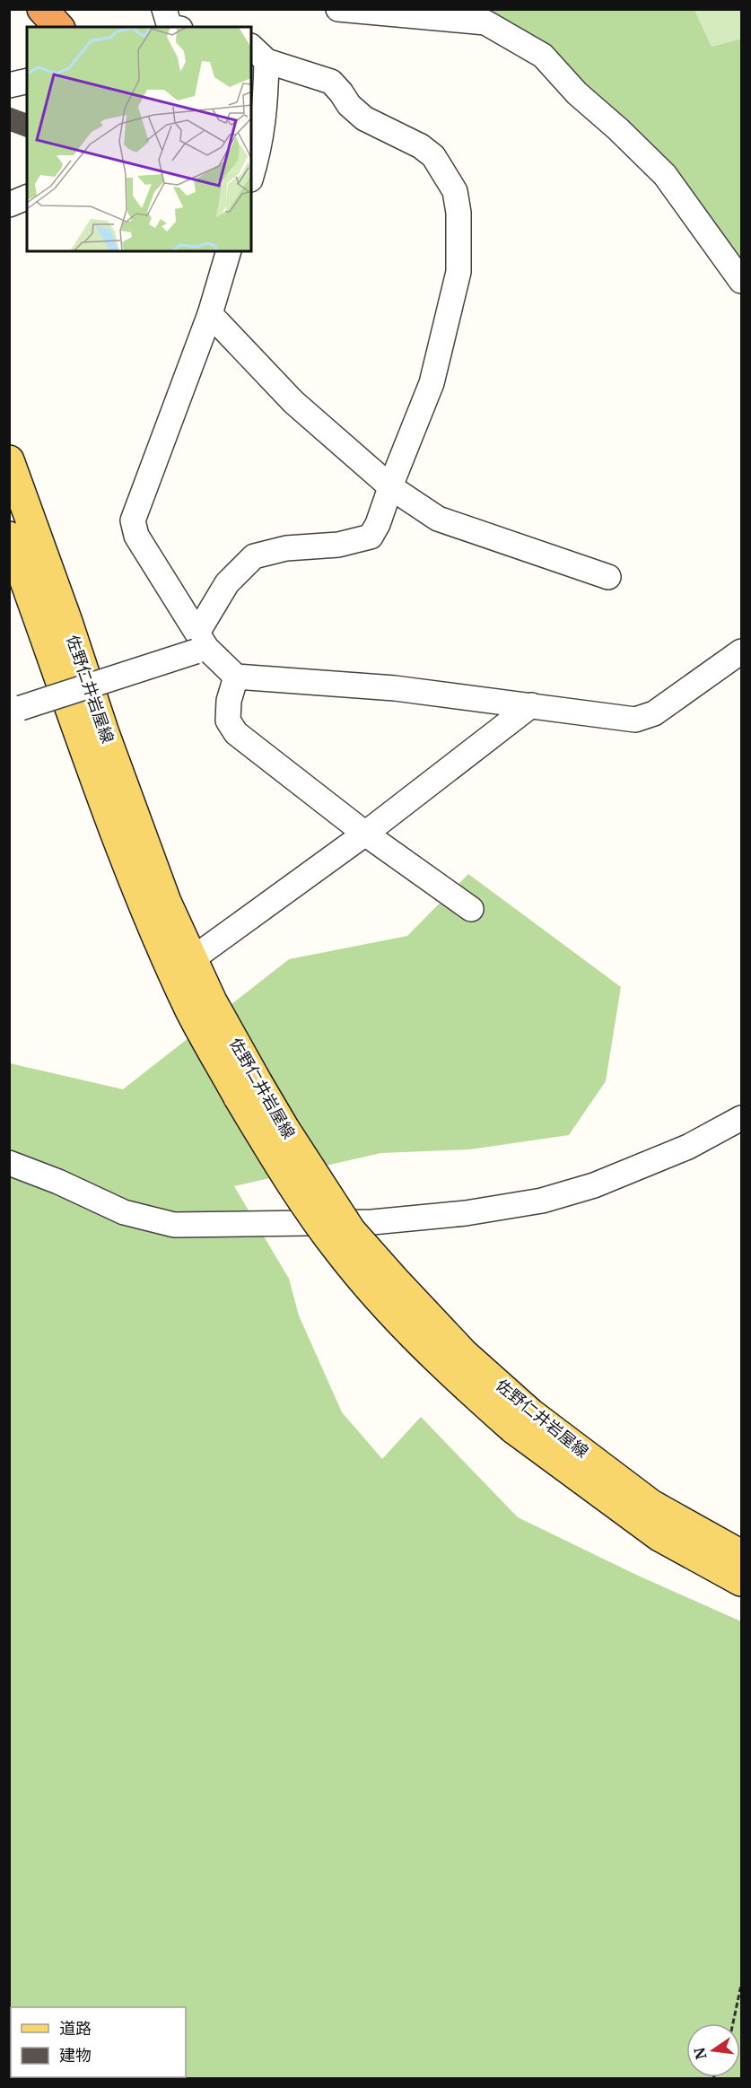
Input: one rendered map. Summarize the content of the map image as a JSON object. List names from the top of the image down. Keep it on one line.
{"streets":{"main road":["佐野仁井岩屋線"]},"legend":["道路","建物"],"north":"left"}
